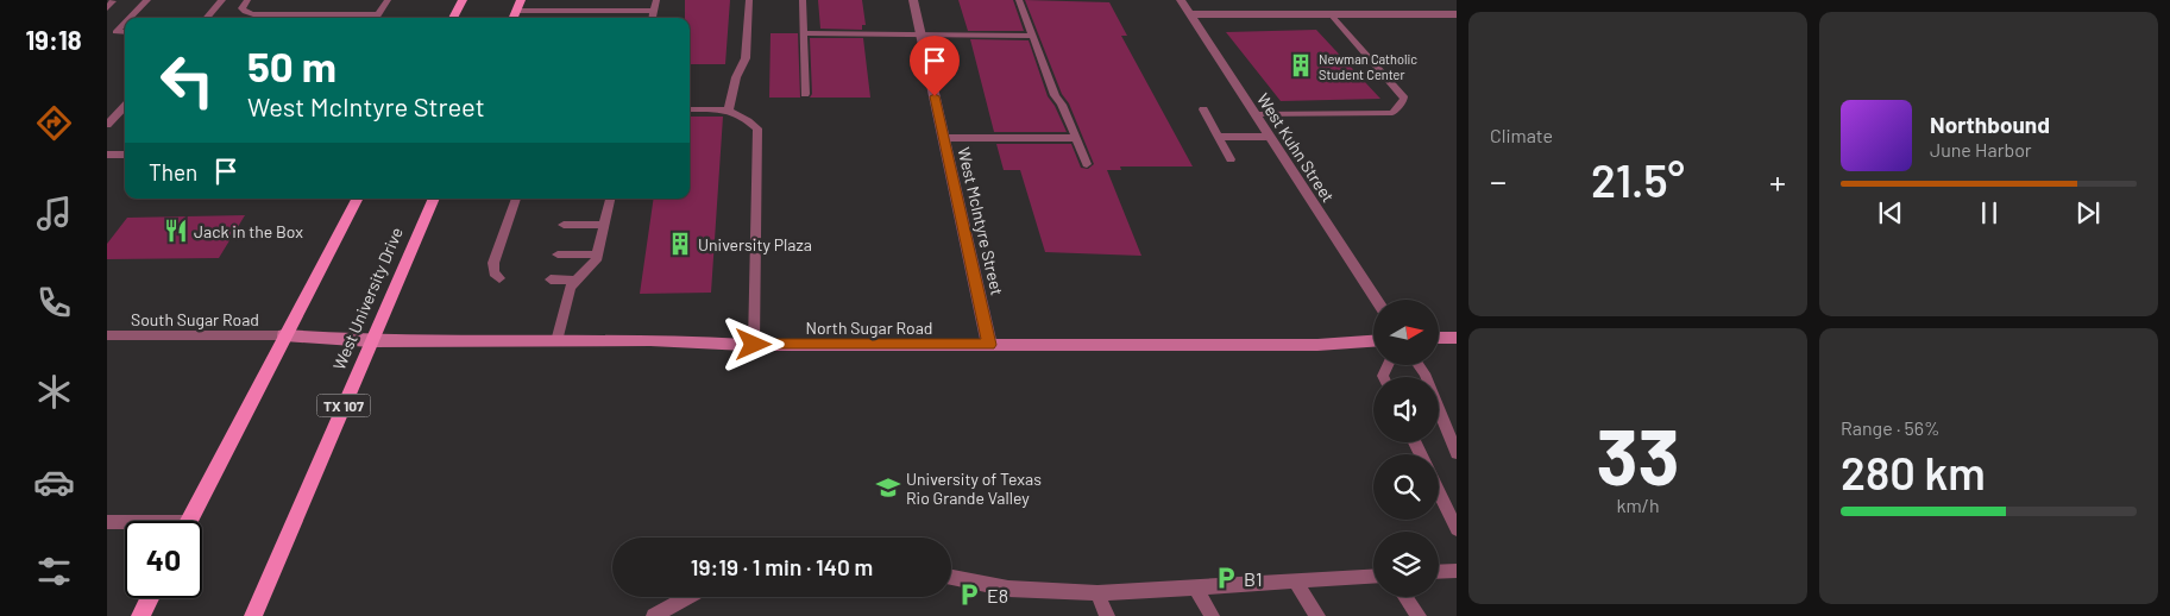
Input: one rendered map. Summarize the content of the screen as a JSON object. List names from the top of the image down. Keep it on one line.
{"streets":{"main road":["West University Drive","TX 107"],"street":["West Kuhn Street","West McIntyre Street","North Sugar Road"],"lane":["South Sugar Road"]},"crossings":[["West McIntyre Street","North Sugar Road"],["West University Drive","North Sugar Road"],["South Sugar Road","North Sugar Road"]],"places":{"building":["Newman Catholic Student Center","University Plaza"],"restaurant":["Jack in the Box"],"school or university":["University of Texas Rio Grande Valley"],"parking":["B1","E8"]},"north":"right","page":{"tabs":"19:18","tile":["Climate",["33","km/h"],["Range · 56%","280 km"]],"turn":["50 m","West McIntyre Street"],"song":["Northbound","June Harbor"],"then":"Then","heat":["−","21.5°","+"],"limit":"40","trip":"19:19 · 1 min · 140 m"}}
